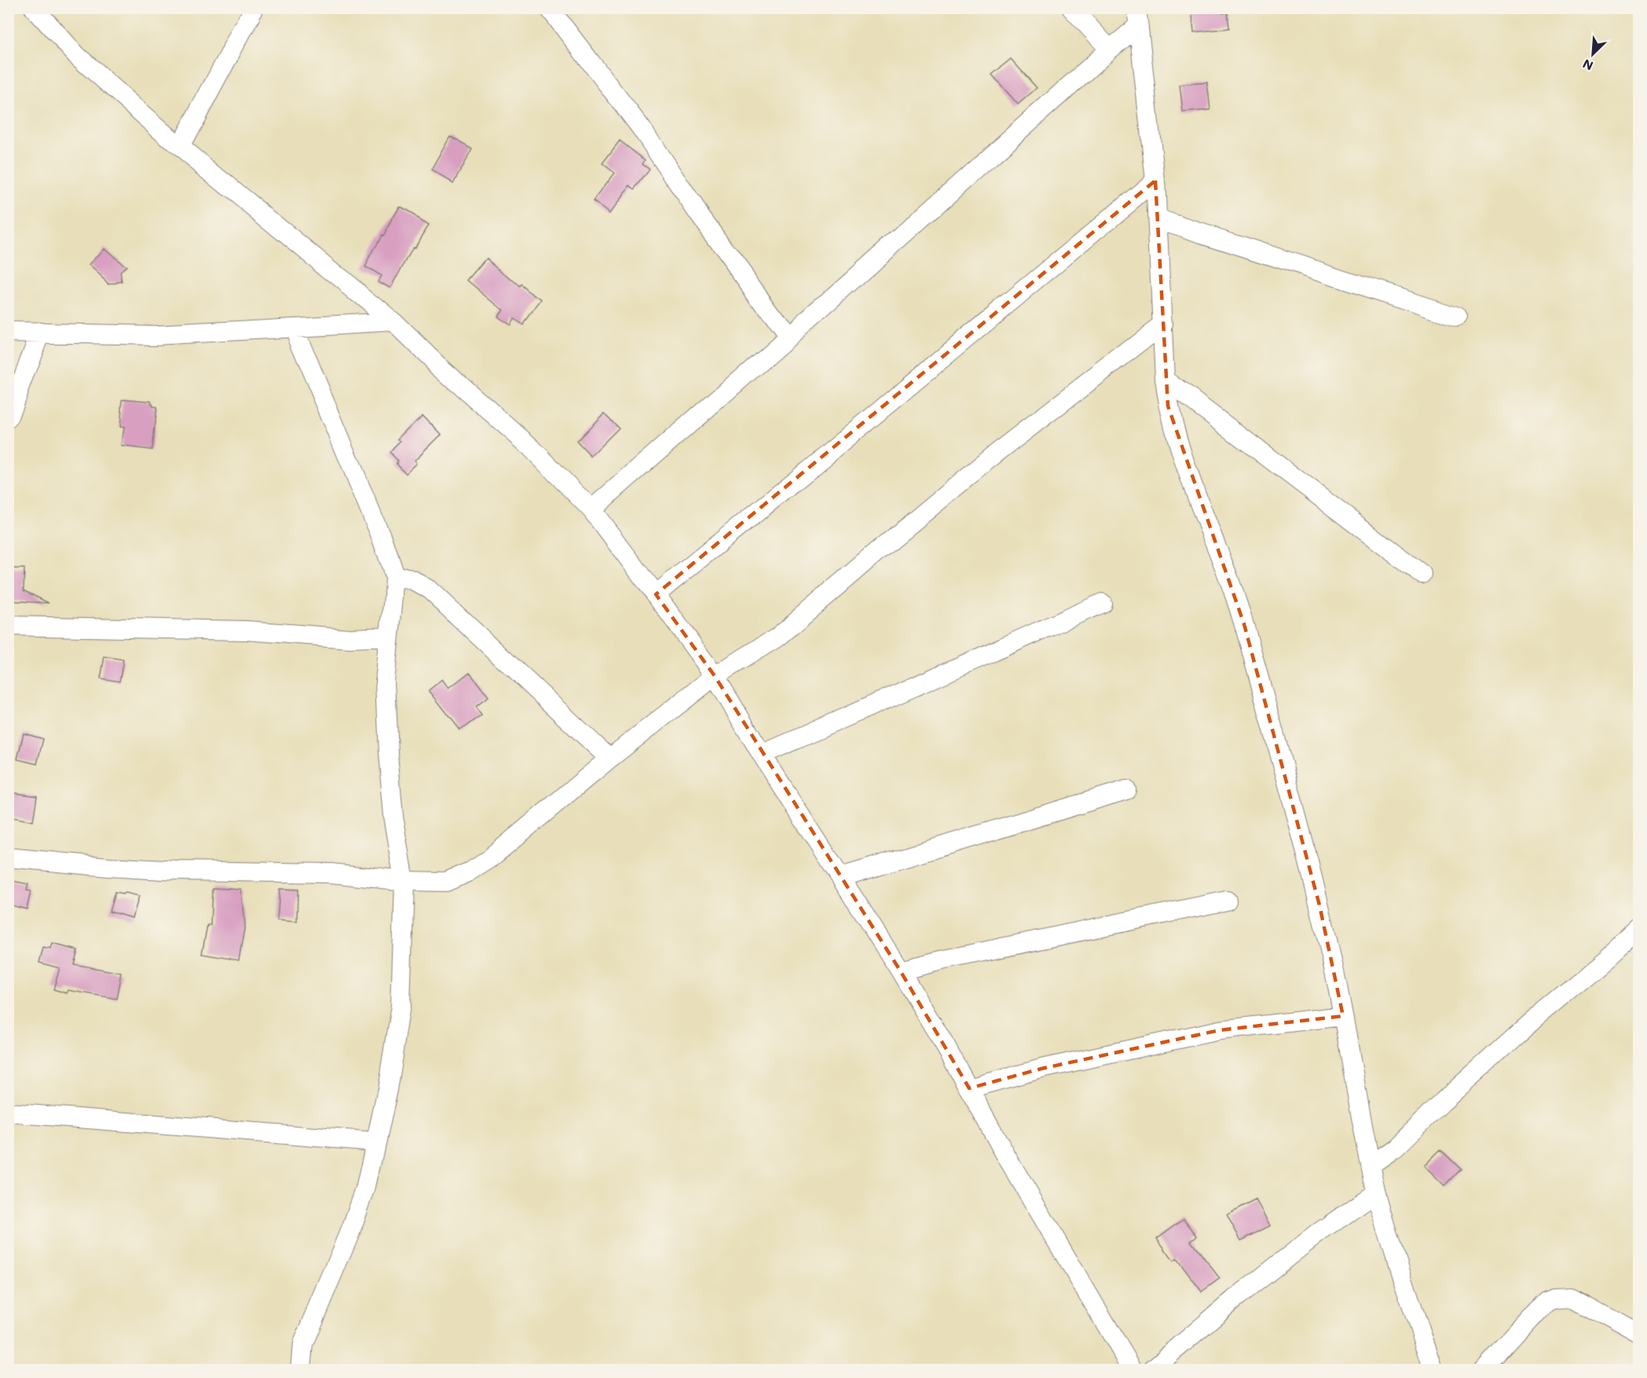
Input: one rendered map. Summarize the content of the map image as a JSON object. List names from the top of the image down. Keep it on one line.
{"north":"bottom left"}
